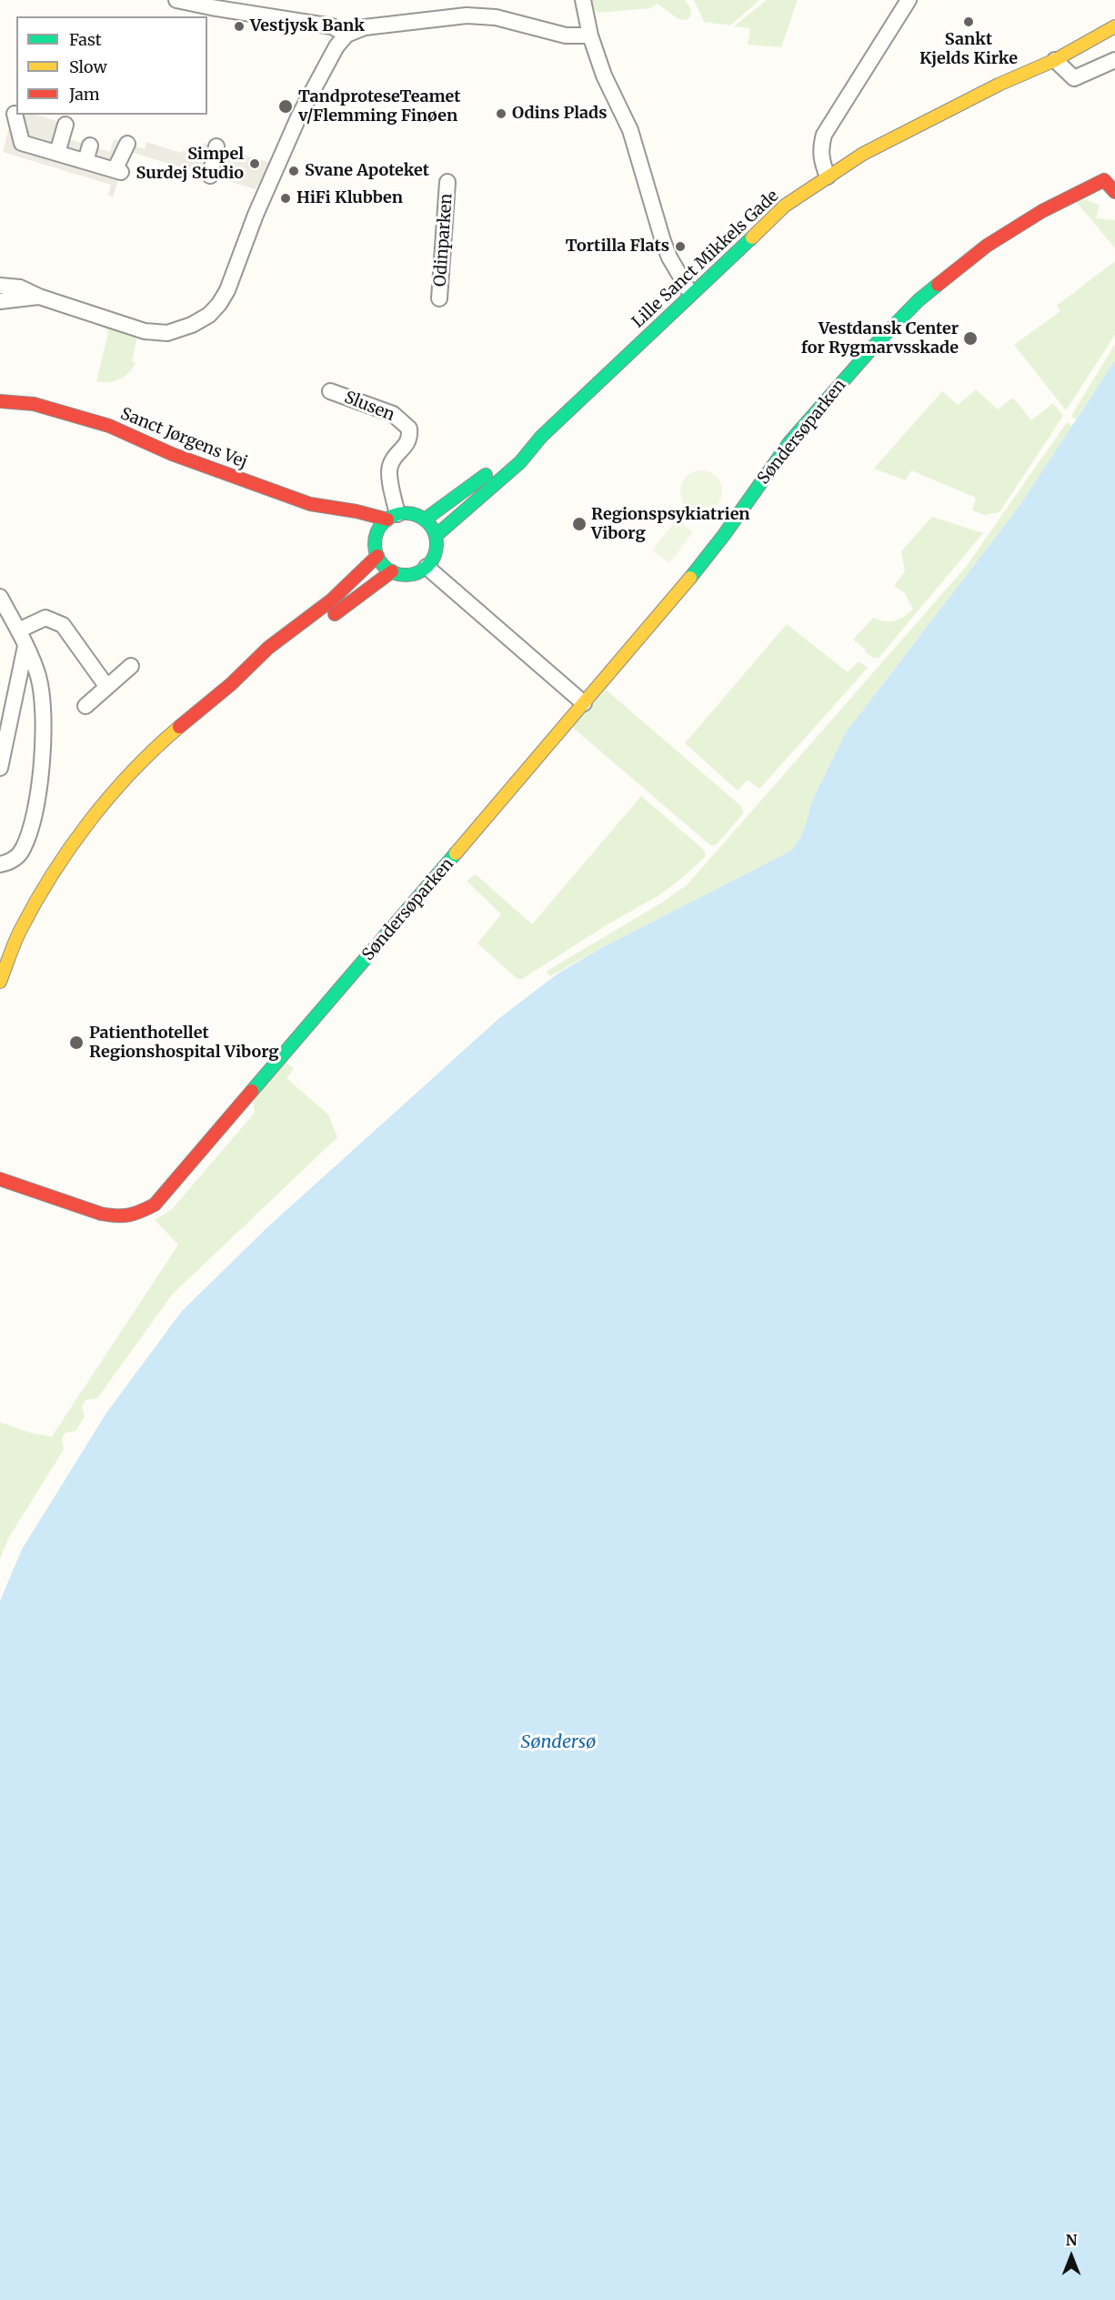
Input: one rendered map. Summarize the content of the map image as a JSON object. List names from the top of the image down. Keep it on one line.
{"streets":{"street":["Odinparken","Lille Sanct Mikkels Gade","Slusen","Søndersøparken","Sanct Jørgens Vej"]},"crossings":[["Lille Sanct Mikkels Gade","Slusen"],["Lille Sanct Mikkels Gade","Sanct Jørgens Vej"],["Slusen","Sanct Jørgens Vej"]],"water":["Søndersø"],"places":["Sankt Kjelds Kirke","Vestjysk Bank","TandproteseTeamet v/Flemming Finøen","Odins Plads","Simpel Surdej Studio","Svane Apoteket","HiFi Klubben","Tortilla Flats","Vestdansk Center for Rygmarvsskade","Regionspsykiatrien Viborg","Patienthotellet Regionshospital Viborg"],"legend":["Fast","Slow","Jam"],"north":"top"}
